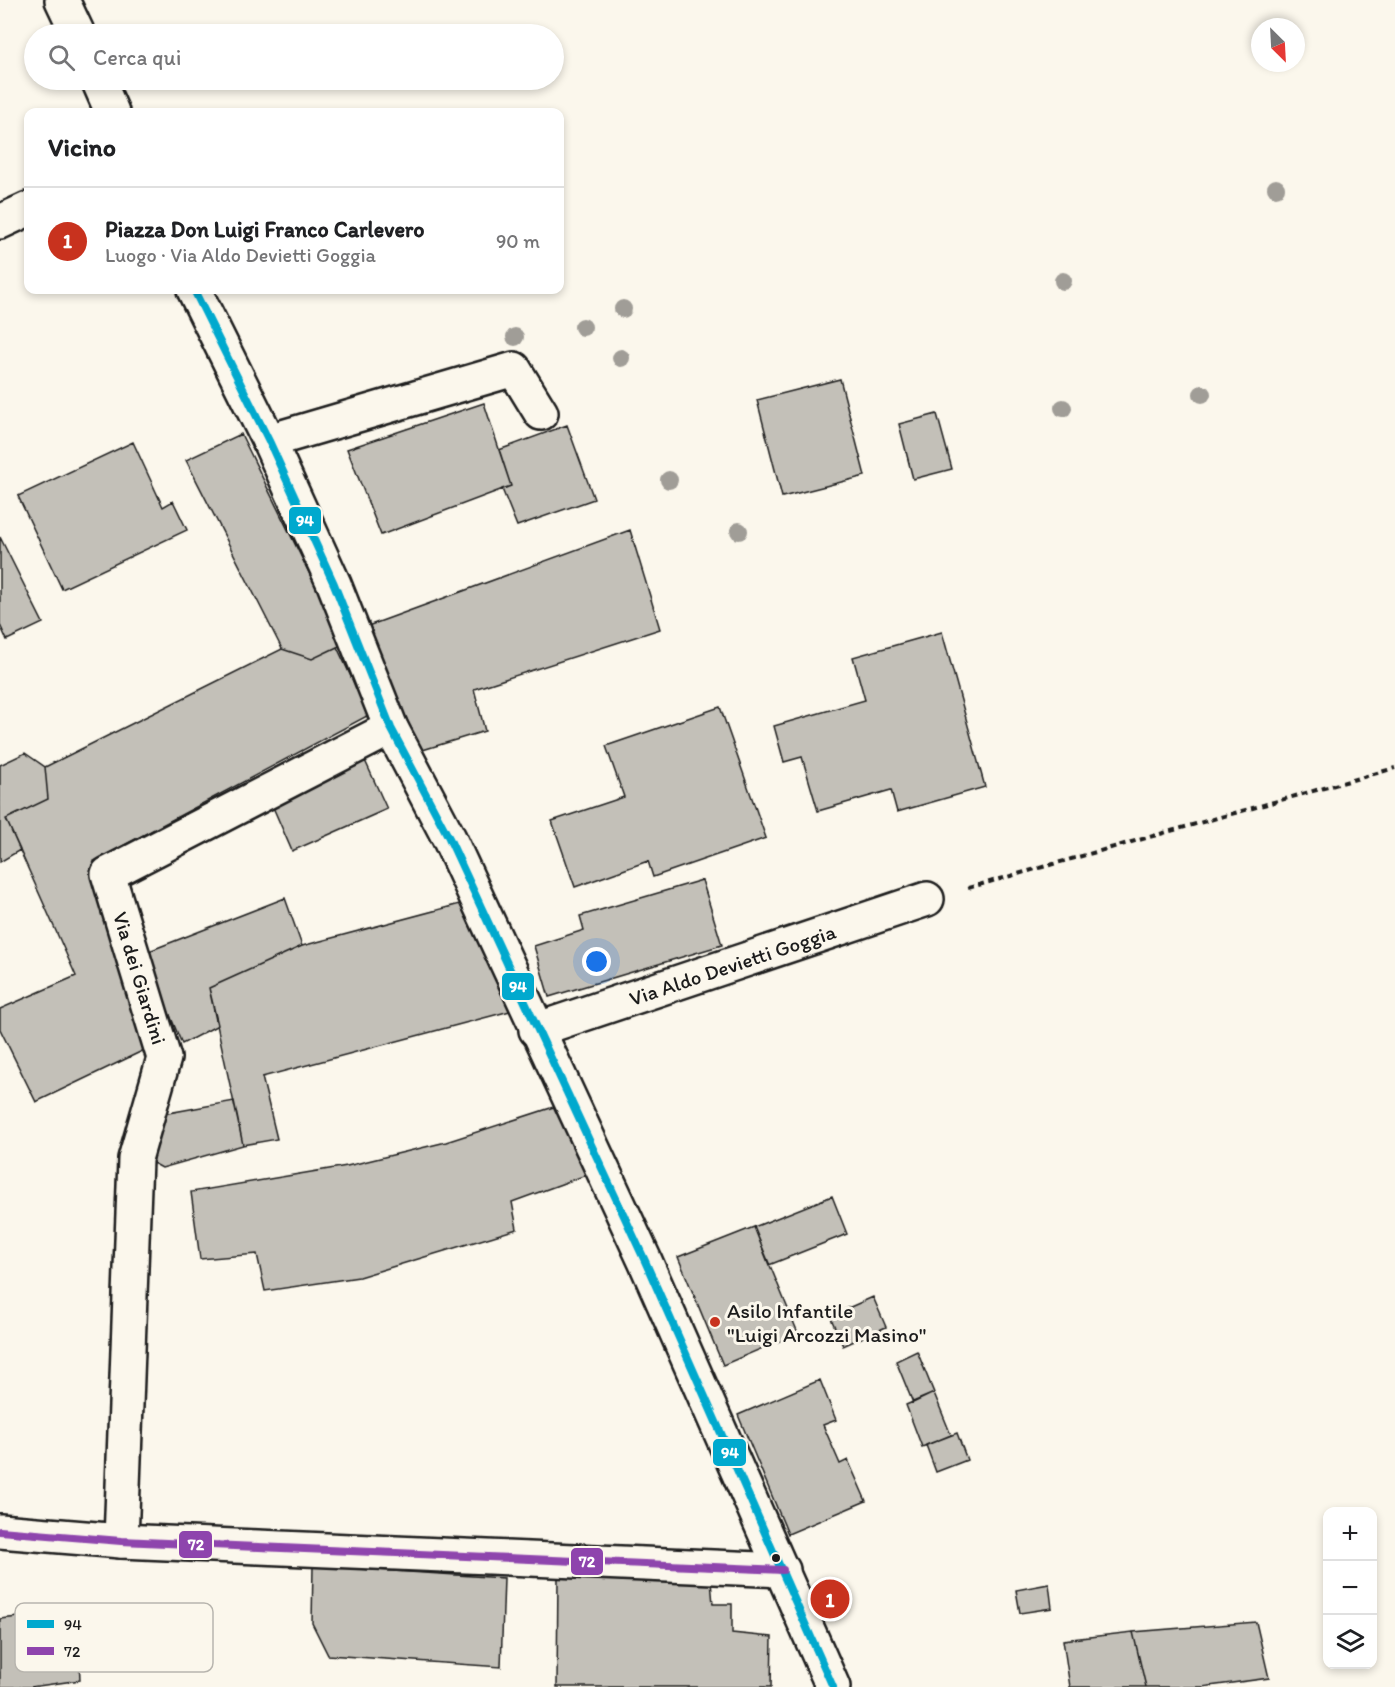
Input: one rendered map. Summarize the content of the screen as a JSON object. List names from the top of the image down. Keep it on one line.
{"streets":{"street":["Via Aldo Devietti Goggia","Via dei Giardini"]},"places":["Asilo Infantile \"Luigi Arcozzi Masino\""],"lines":["transit line 94","transit line 72"],"legend":["94","72"],"north":"bottom right","page":{"search":"Cerca qui","heading":"Vicino","list":[{"mark":"1","name":"Piazza Don Luigi Franco Carlevero","note":"Luogo · Via Aldo Devietti Goggia","value":"90 m"}],"map_buttons":["+","−"],"pins":"1"}}
